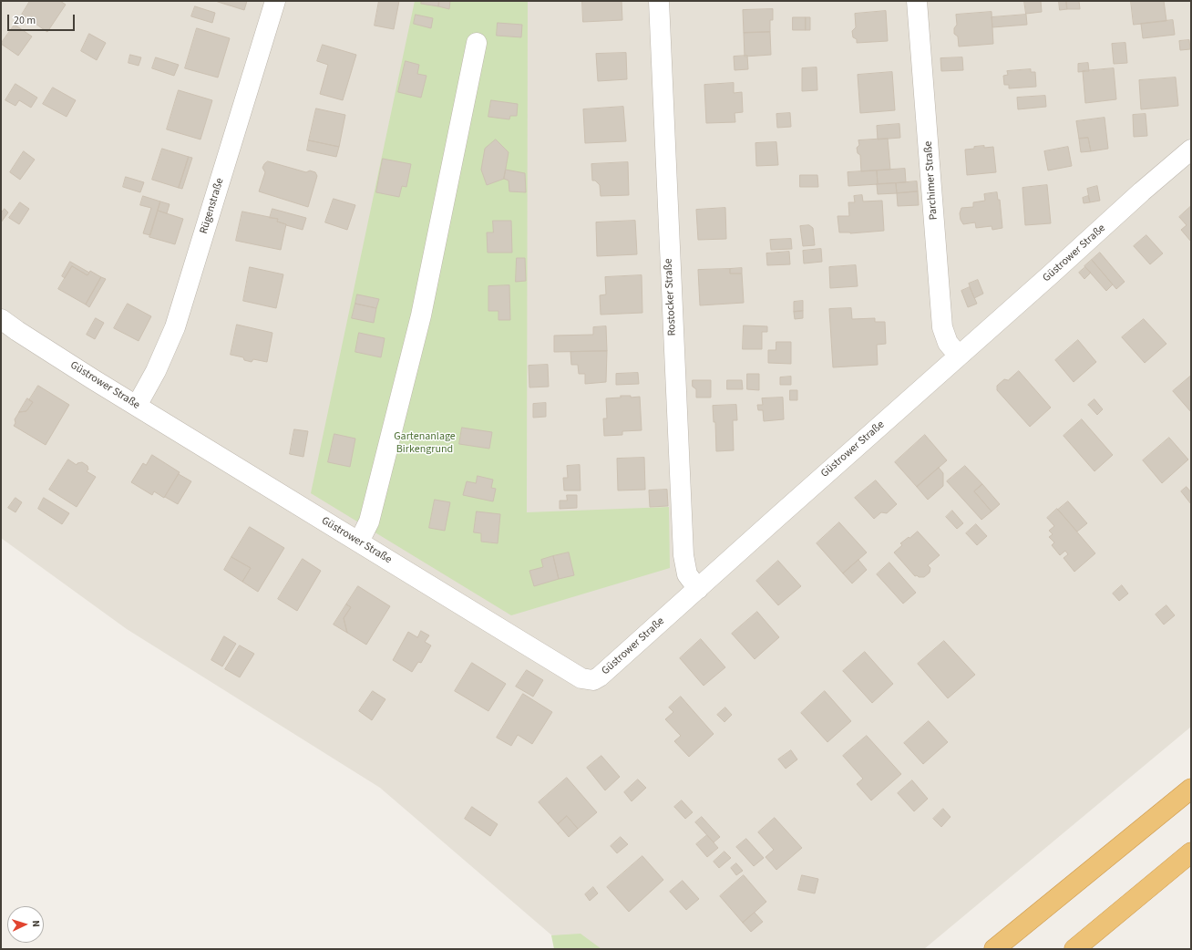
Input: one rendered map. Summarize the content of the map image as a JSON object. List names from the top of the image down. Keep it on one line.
{"streets":{"street":["Parchimer Straße","Rügenstraße","Güstrower Straße","Rostocker Straße"]},"crossings":[["Parchimer Straße","Güstrower Straße"],["Rügenstraße","Güstrower Straße"],["Güstrower Straße","Rostocker Straße"]],"parks":["Gartenanlage Birkengrund"],"scale_bar":"20 m","north":"right"}
